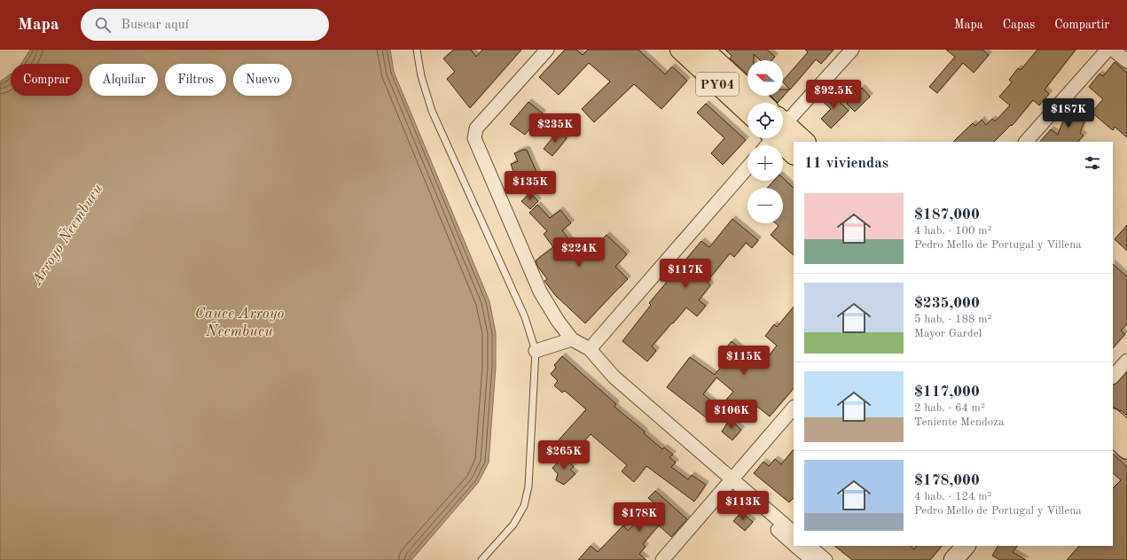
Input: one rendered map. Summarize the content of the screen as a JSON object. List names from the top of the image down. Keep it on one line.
{"streets":{"main road":["PY04"]},"water":["Arroyo Ñeembucu","Cauce Arroyo Ñeembucu"],"north":"left","page":{"header":"Mapa","search":"Buscar aquí","nav":["Mapa","Capas","Compartir"],"map_buttons":["+","−"],"chip":["Comprar","Alquilar","Filtros","Nuevo"],"price":["$92.5K","$187K","$235K","$135K","$224K","$117K","$115K","$106K","$265K","$113K","$178K"],"heading":"11 viviendas","list":[{"name":"$187,000","note":"4 hab. · 100 m² · Pedro Mello de Portugal y Villena"},{"name":"$235,000","note":"5 hab. · 188 m² · Mayor Gardel"},{"name":"$117,000","note":"2 hab. · 64 m² · Teniente Mendoza"},{"name":"$178,000","note":"4 hab. · 124 m² · Pedro Mello de Portugal y Villena"}]}}
